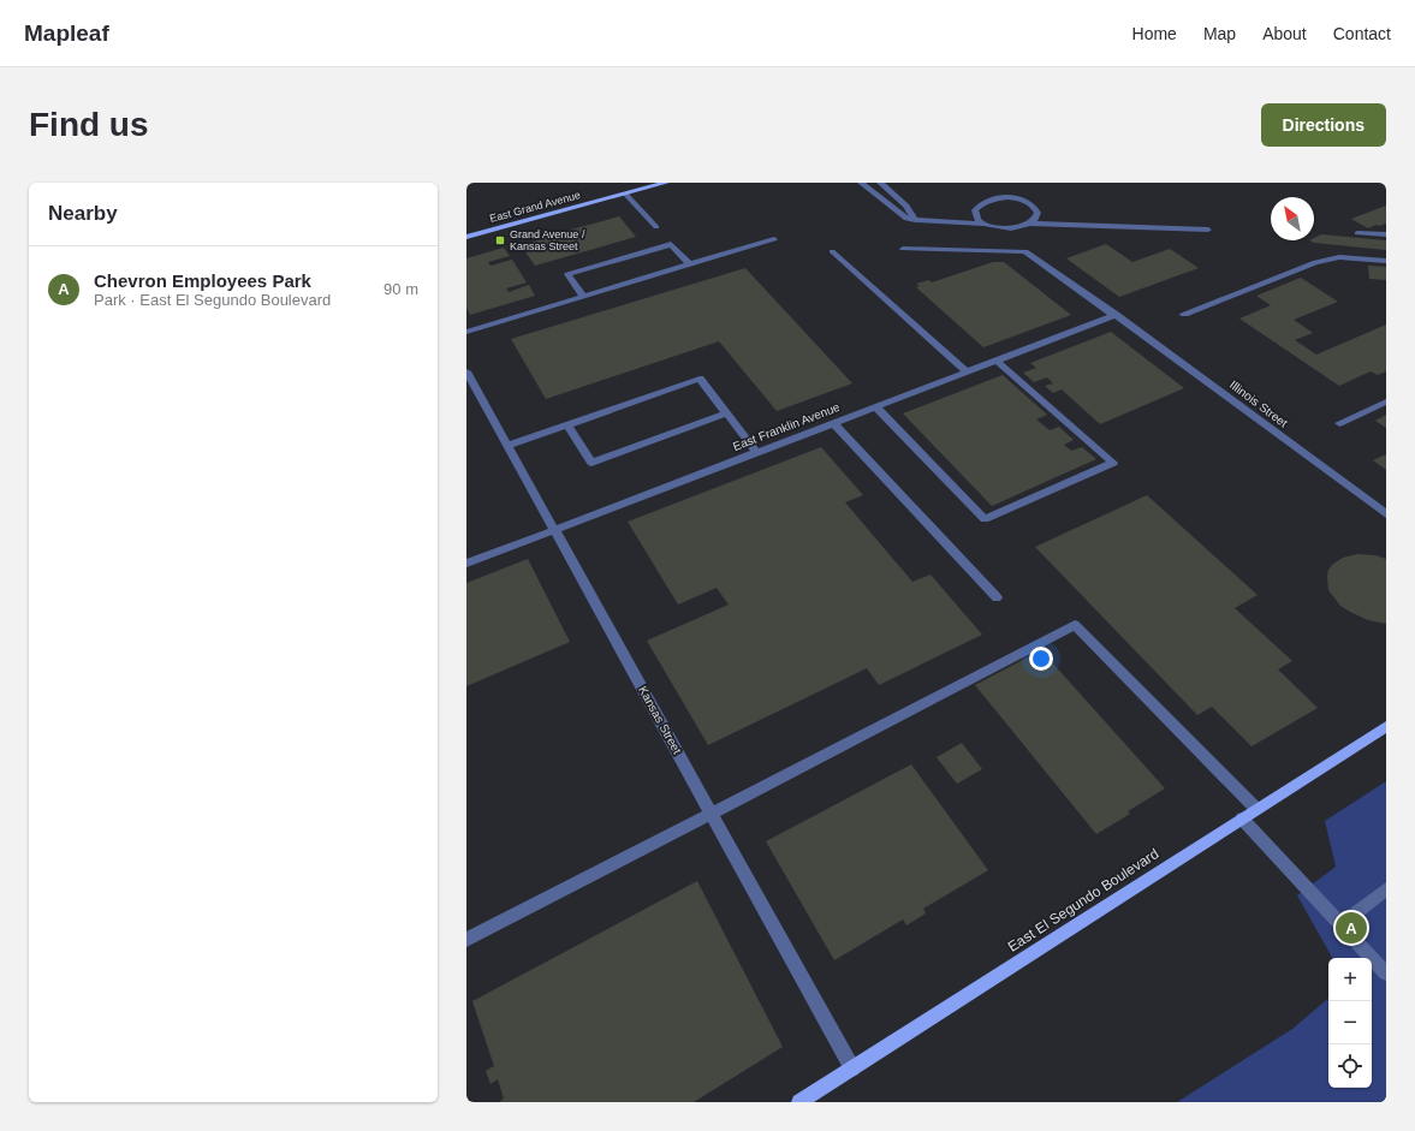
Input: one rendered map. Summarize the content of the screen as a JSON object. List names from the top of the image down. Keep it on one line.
{"streets":{"main road":["East Grand Avenue","East El Segundo Boulevard"],"street":["Illinois Street","East Franklin Avenue","Kansas Street"]},"crossings":[["Illinois Street","East Franklin Avenue"],["East Franklin Avenue","Kansas Street"],["Kansas Street","East El Segundo Boulevard"]],"places":{"transit":["Grand Avenue / Kansas Street"]},"north":"top left","page":{"header":"Mapleaf","nav":["Home","Map","About","Contact"],"buttons":"Directions","title":"Find us","heading":"Nearby","list":[{"mark":"A","name":"Chevron Employees Park","note":"Park · East El Segundo Boulevard","value":"90 m"}],"pins":"A","map_buttons":["+","−"]}}
